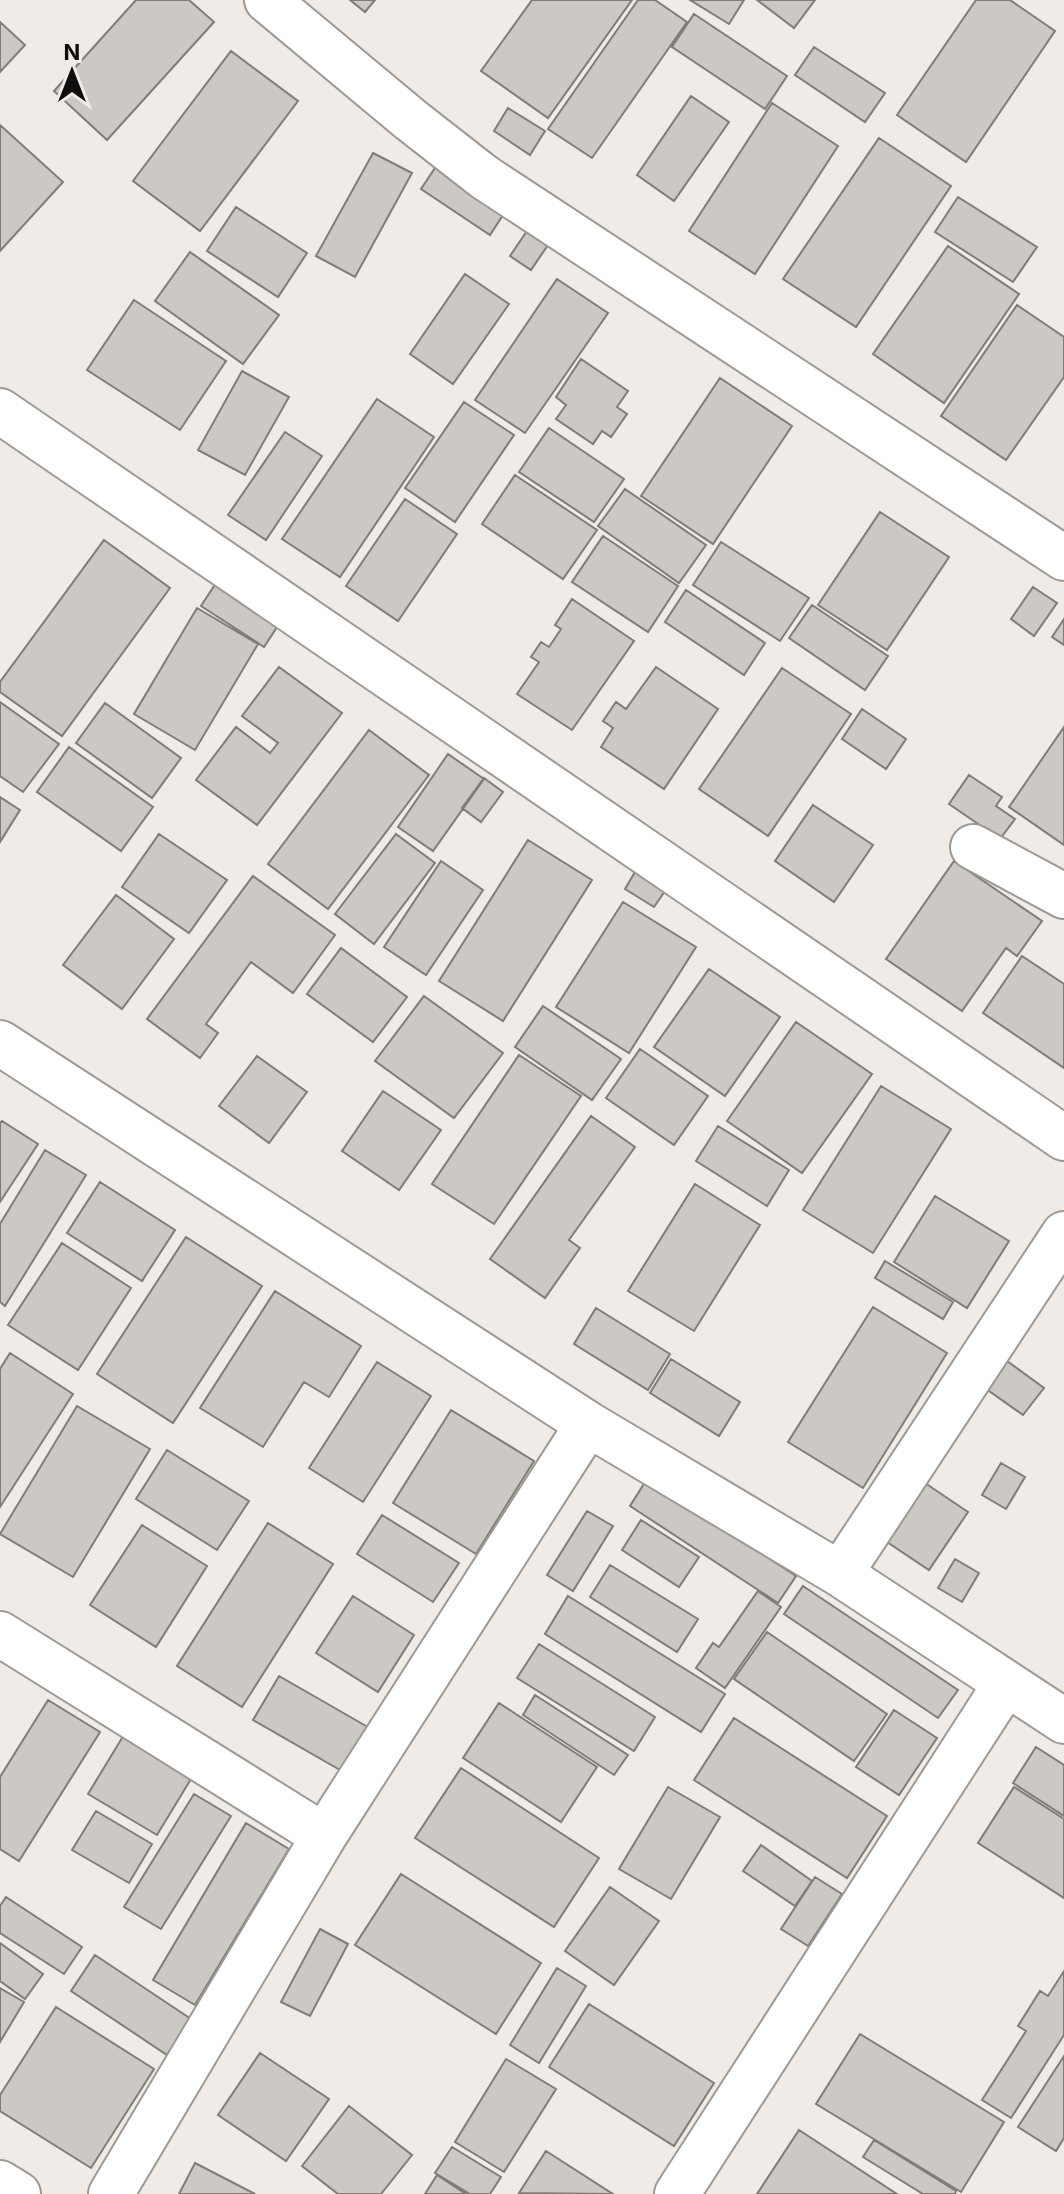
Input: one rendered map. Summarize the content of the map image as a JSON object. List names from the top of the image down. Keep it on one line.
{"north":"top"}
